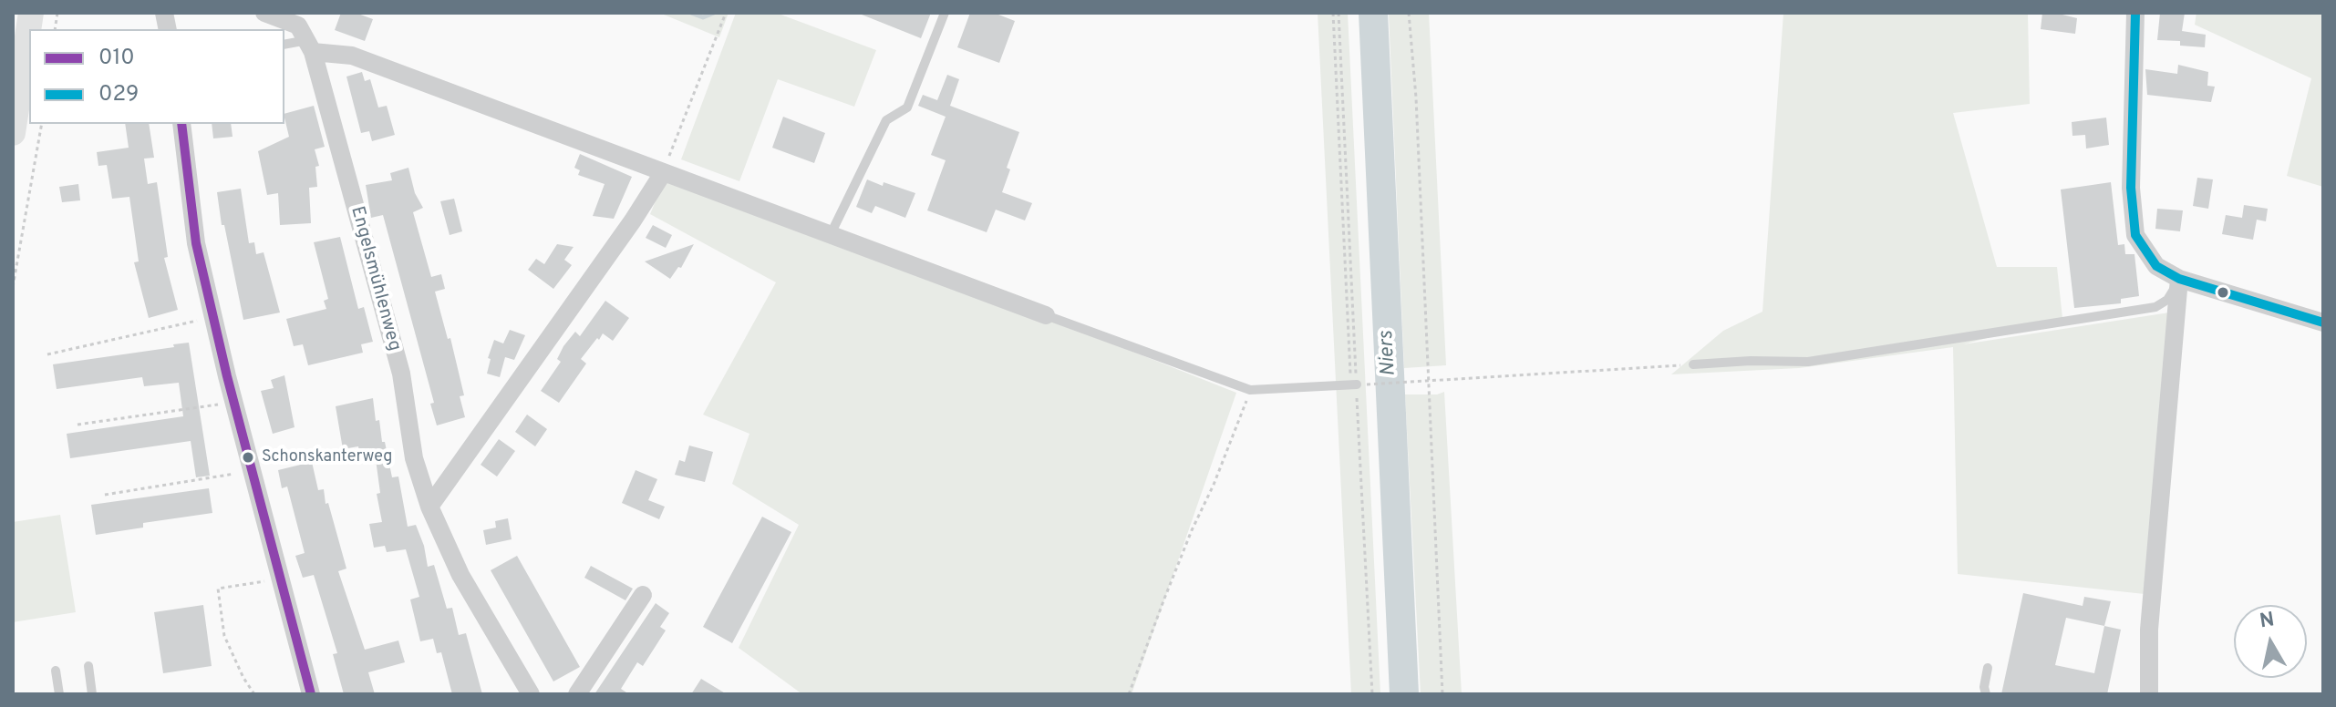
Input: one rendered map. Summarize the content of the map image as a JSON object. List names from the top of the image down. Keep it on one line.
{"streets":{"street":["Engelsmühlenweg"]},"water":["Niers"],"places":["Schonskanterweg"],"lines":["transit line 029","transit line 010"],"legend":["010","029"],"north":"top"}
